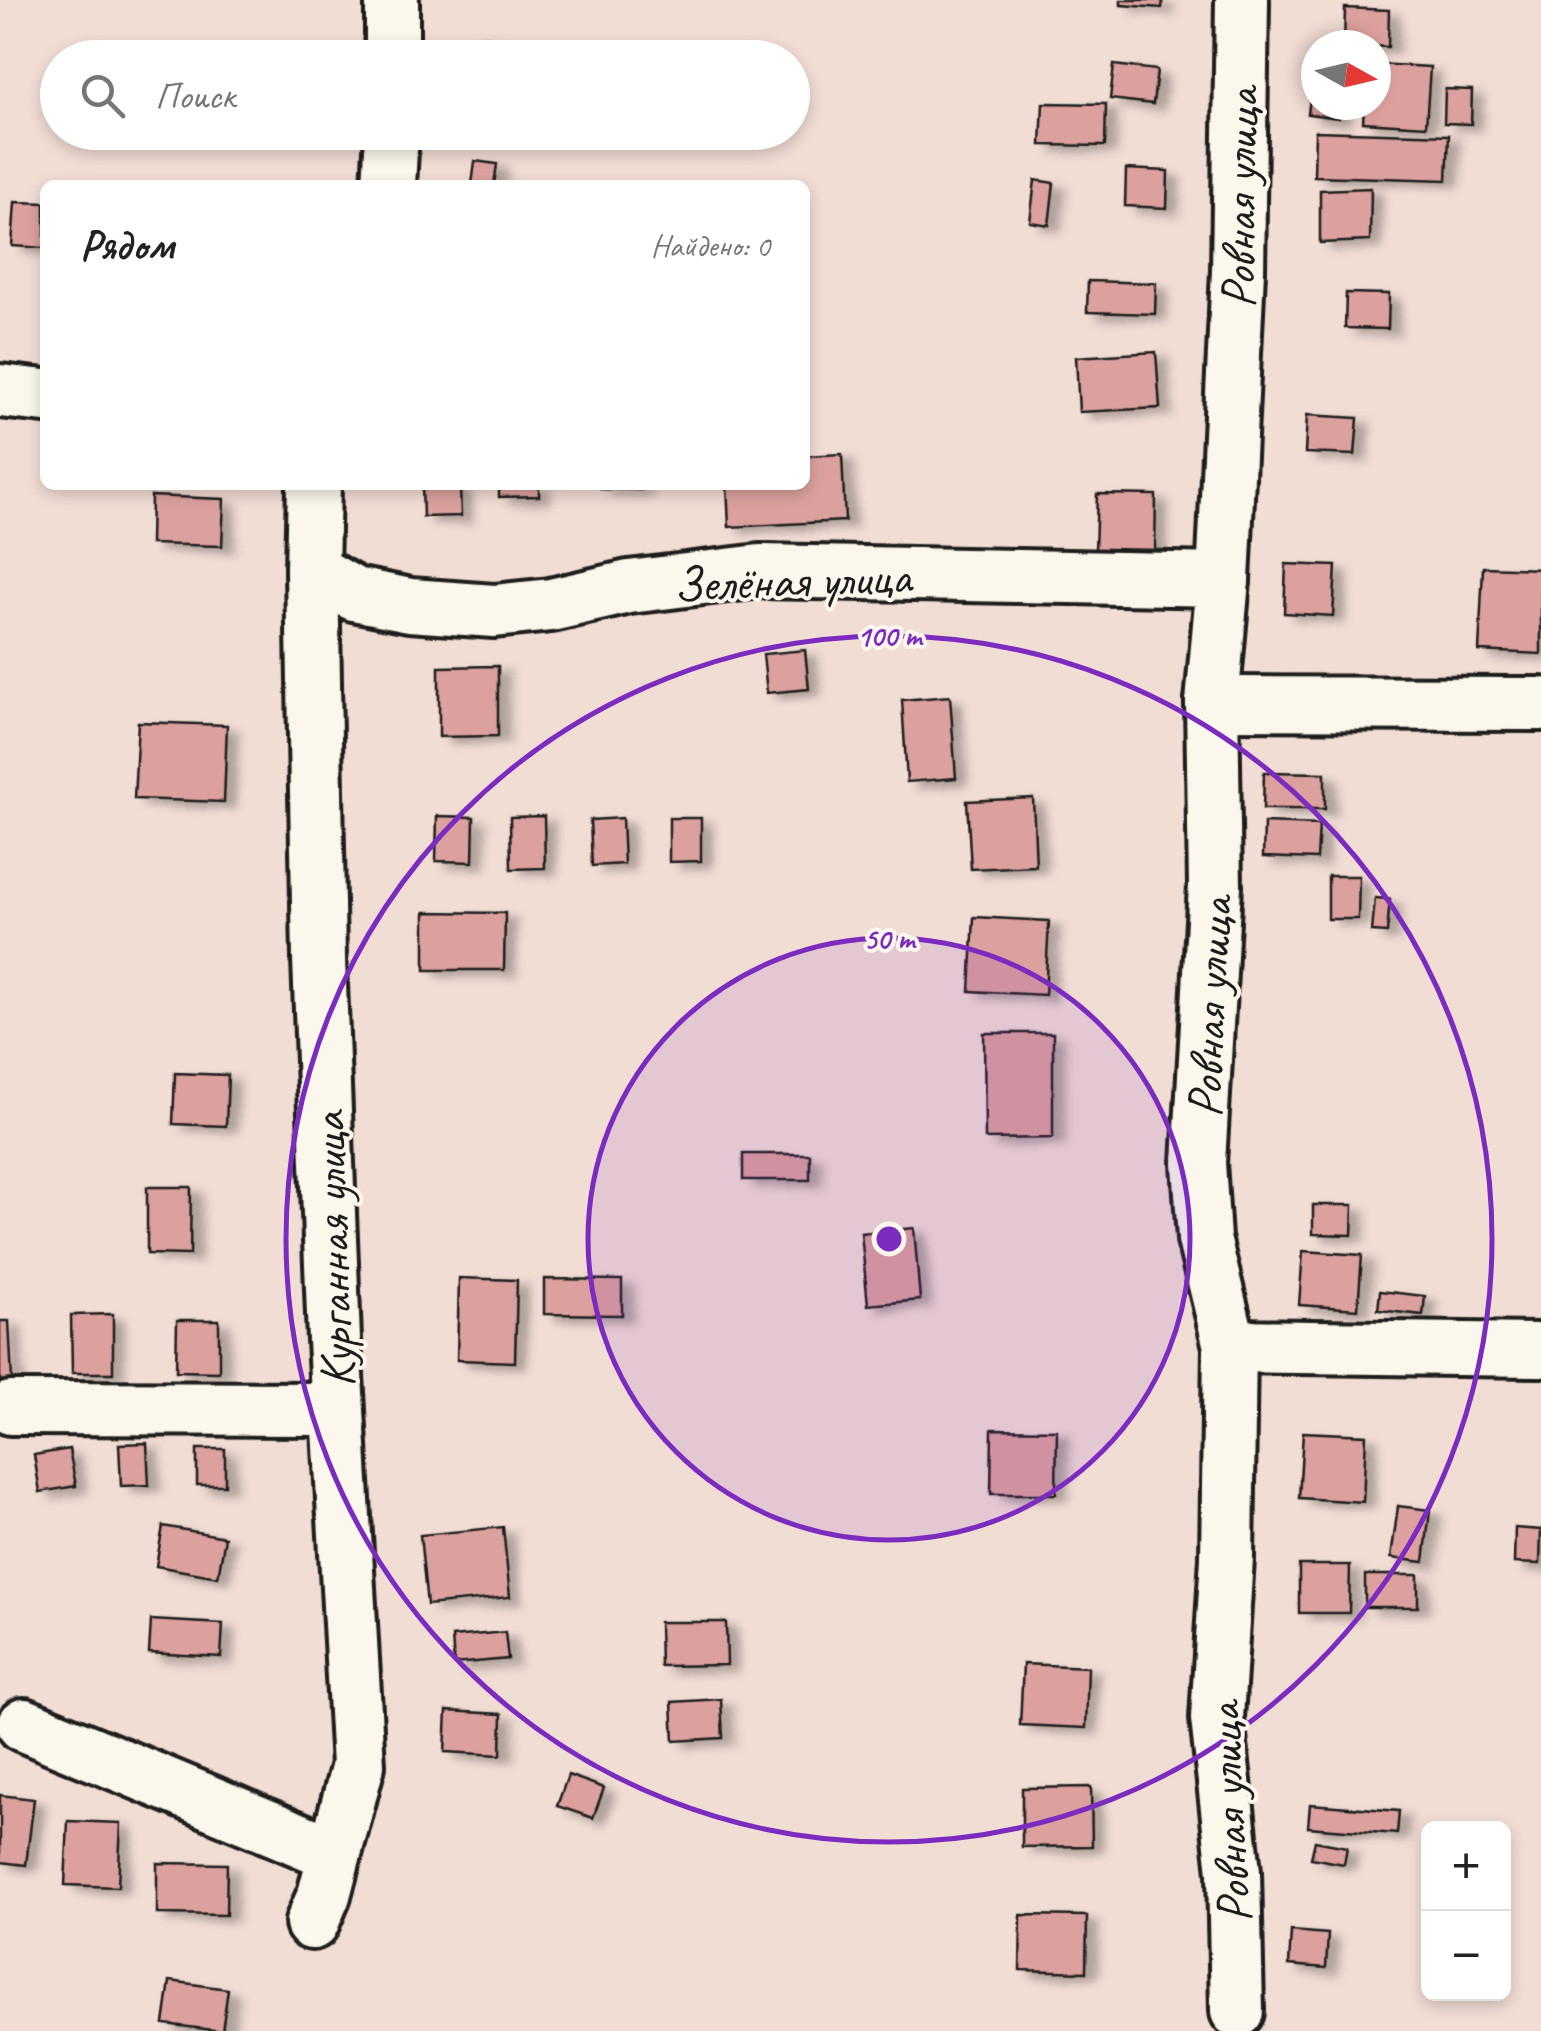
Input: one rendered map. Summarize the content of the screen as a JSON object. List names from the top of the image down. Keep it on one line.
{"streets":{"street":["Ровная улица","Зелёная улица","Курганная улица"]},"crossings":[["Ровная улица","Зелёная улица"],["Зелёная улица","Курганная улица"]],"north":"right","page":{"search":"Поиск","heading":["Рядом","Найдено: 0"],"map_buttons":["+","−"]},"rings":["100 m","50 m"]}
